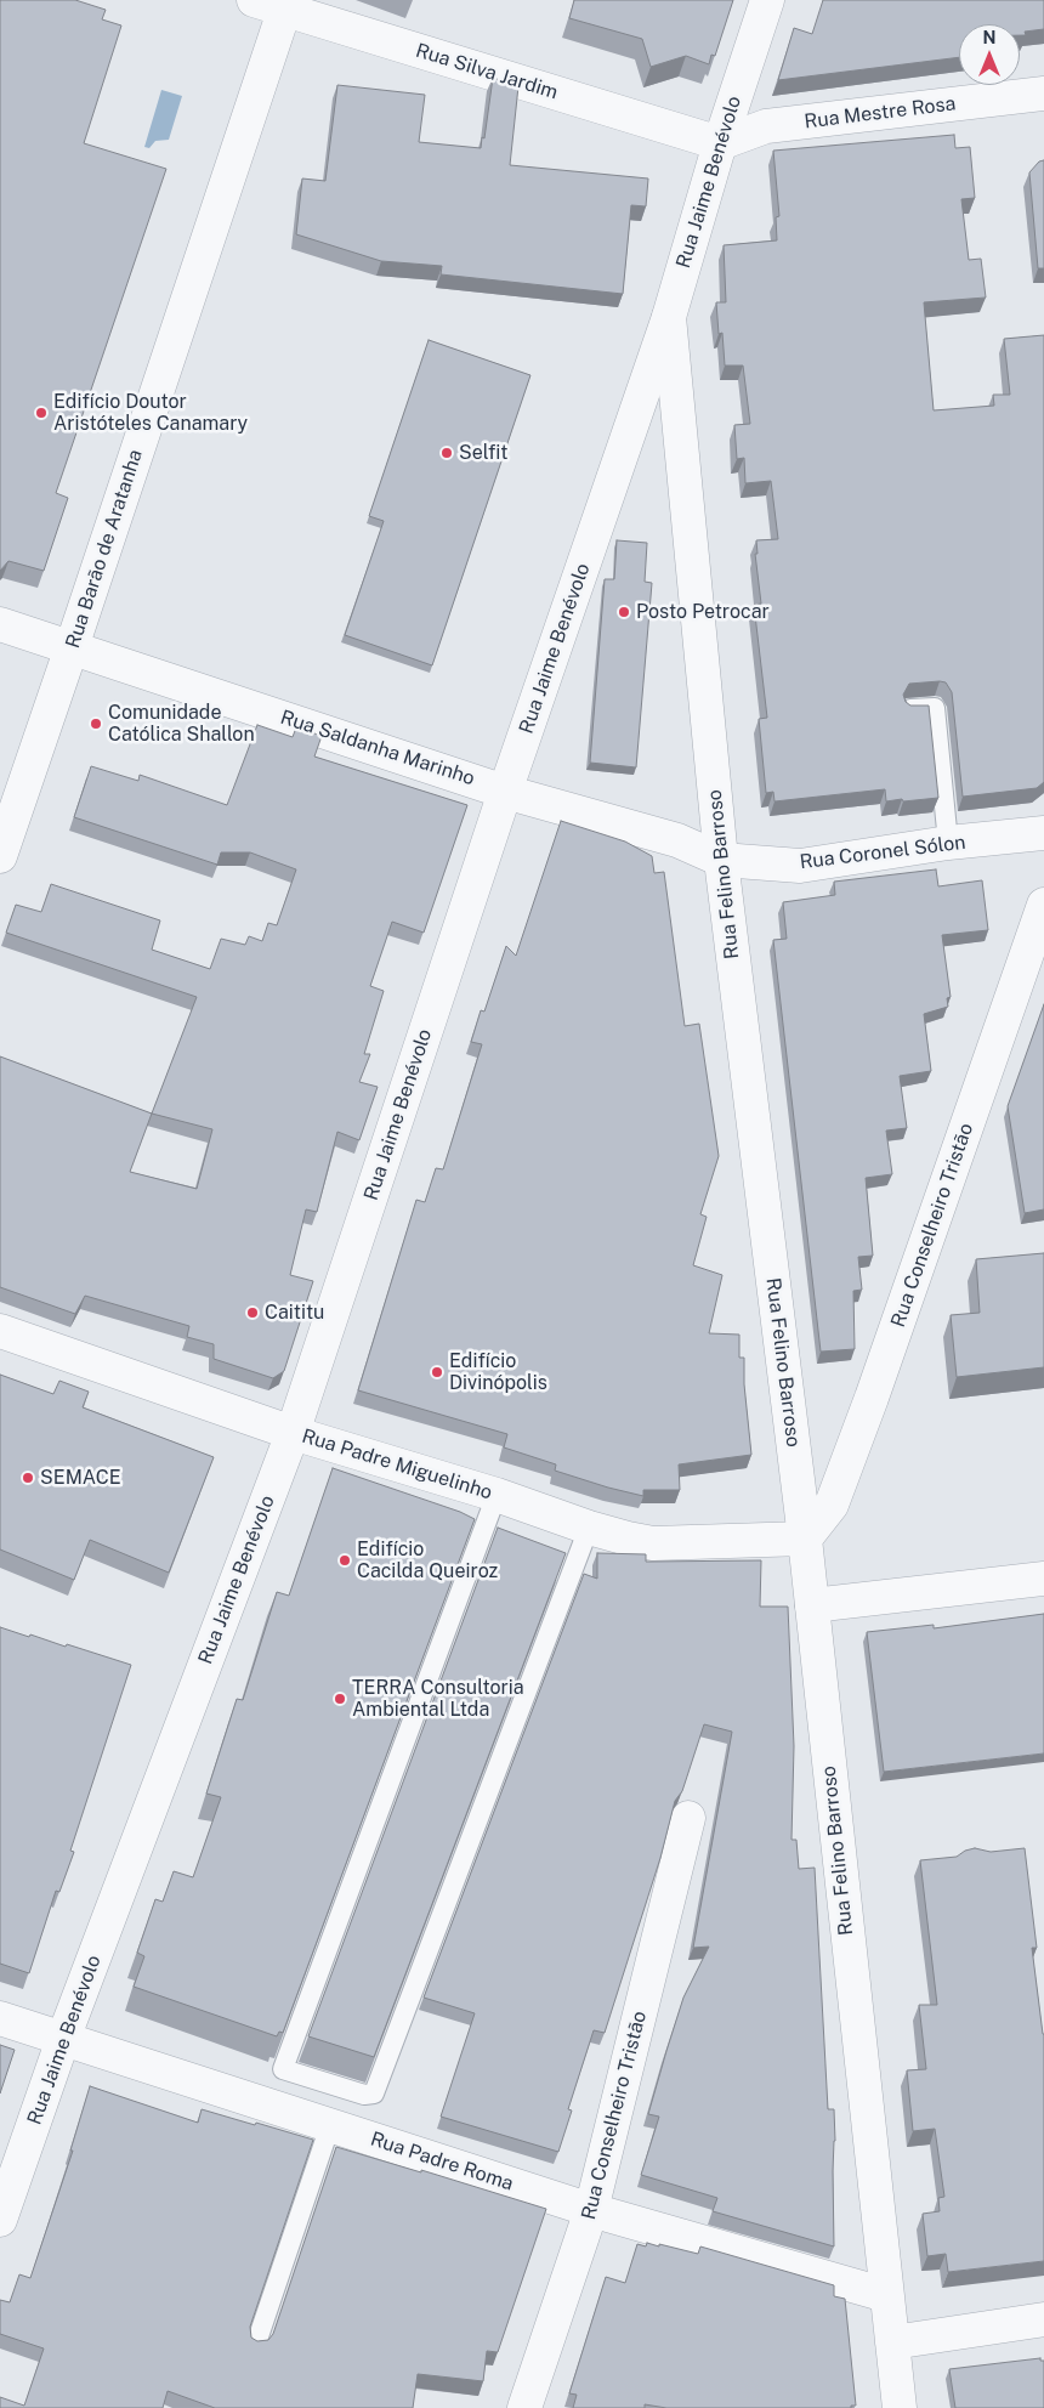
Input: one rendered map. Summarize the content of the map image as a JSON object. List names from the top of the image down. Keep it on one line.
{"streets":{"street":["Rua Silva Jardim","Rua Mestre Rosa","Rua Jaime Benévolo","Rua Barão de Aratanha","Rua Saldanha Marinho","Rua Coronel Sólon","Rua Felino Barroso","Rua Conselheiro Tristão","Rua Padre Miguelinho","Rua Padre Roma"]},"crossings":[["Rua Silva Jardim","Rua Mestre Rosa"],["Rua Silva Jardim","Rua Jaime Benévolo"],["Rua Silva Jardim","Rua Barão de Aratanha"],["Rua Mestre Rosa","Rua Jaime Benévolo"],["Rua Jaime Benévolo","Rua Saldanha Marinho"],["Rua Jaime Benévolo","Rua Felino Barroso"],["Rua Jaime Benévolo","Rua Padre Miguelinho"],["Rua Jaime Benévolo","Rua Padre Roma"],["Rua Barão de Aratanha","Rua Saldanha Marinho"],["Rua Saldanha Marinho","Rua Coronel Sólon"],["Rua Saldanha Marinho","Rua Felino Barroso"],["Rua Coronel Sólon","Rua Felino Barroso"],["Rua Felino Barroso","Rua Conselheiro Tristão"],["Rua Felino Barroso","Rua Padre Miguelinho"],["Rua Felino Barroso","Rua Padre Roma"],["Rua Conselheiro Tristão","Rua Padre Miguelinho"],["Rua Conselheiro Tristão","Rua Padre Roma"]],"places":["Edifício Doutor Aristóteles Canamary","Selfit","Posto Petrocar","Comunidade Católica Shallon","Caititu","Edifício Divinópolis","SEMACE","Edifício Cacilda Queiroz","TERRA Consultoria Ambiental Ltda"],"north":"top"}
